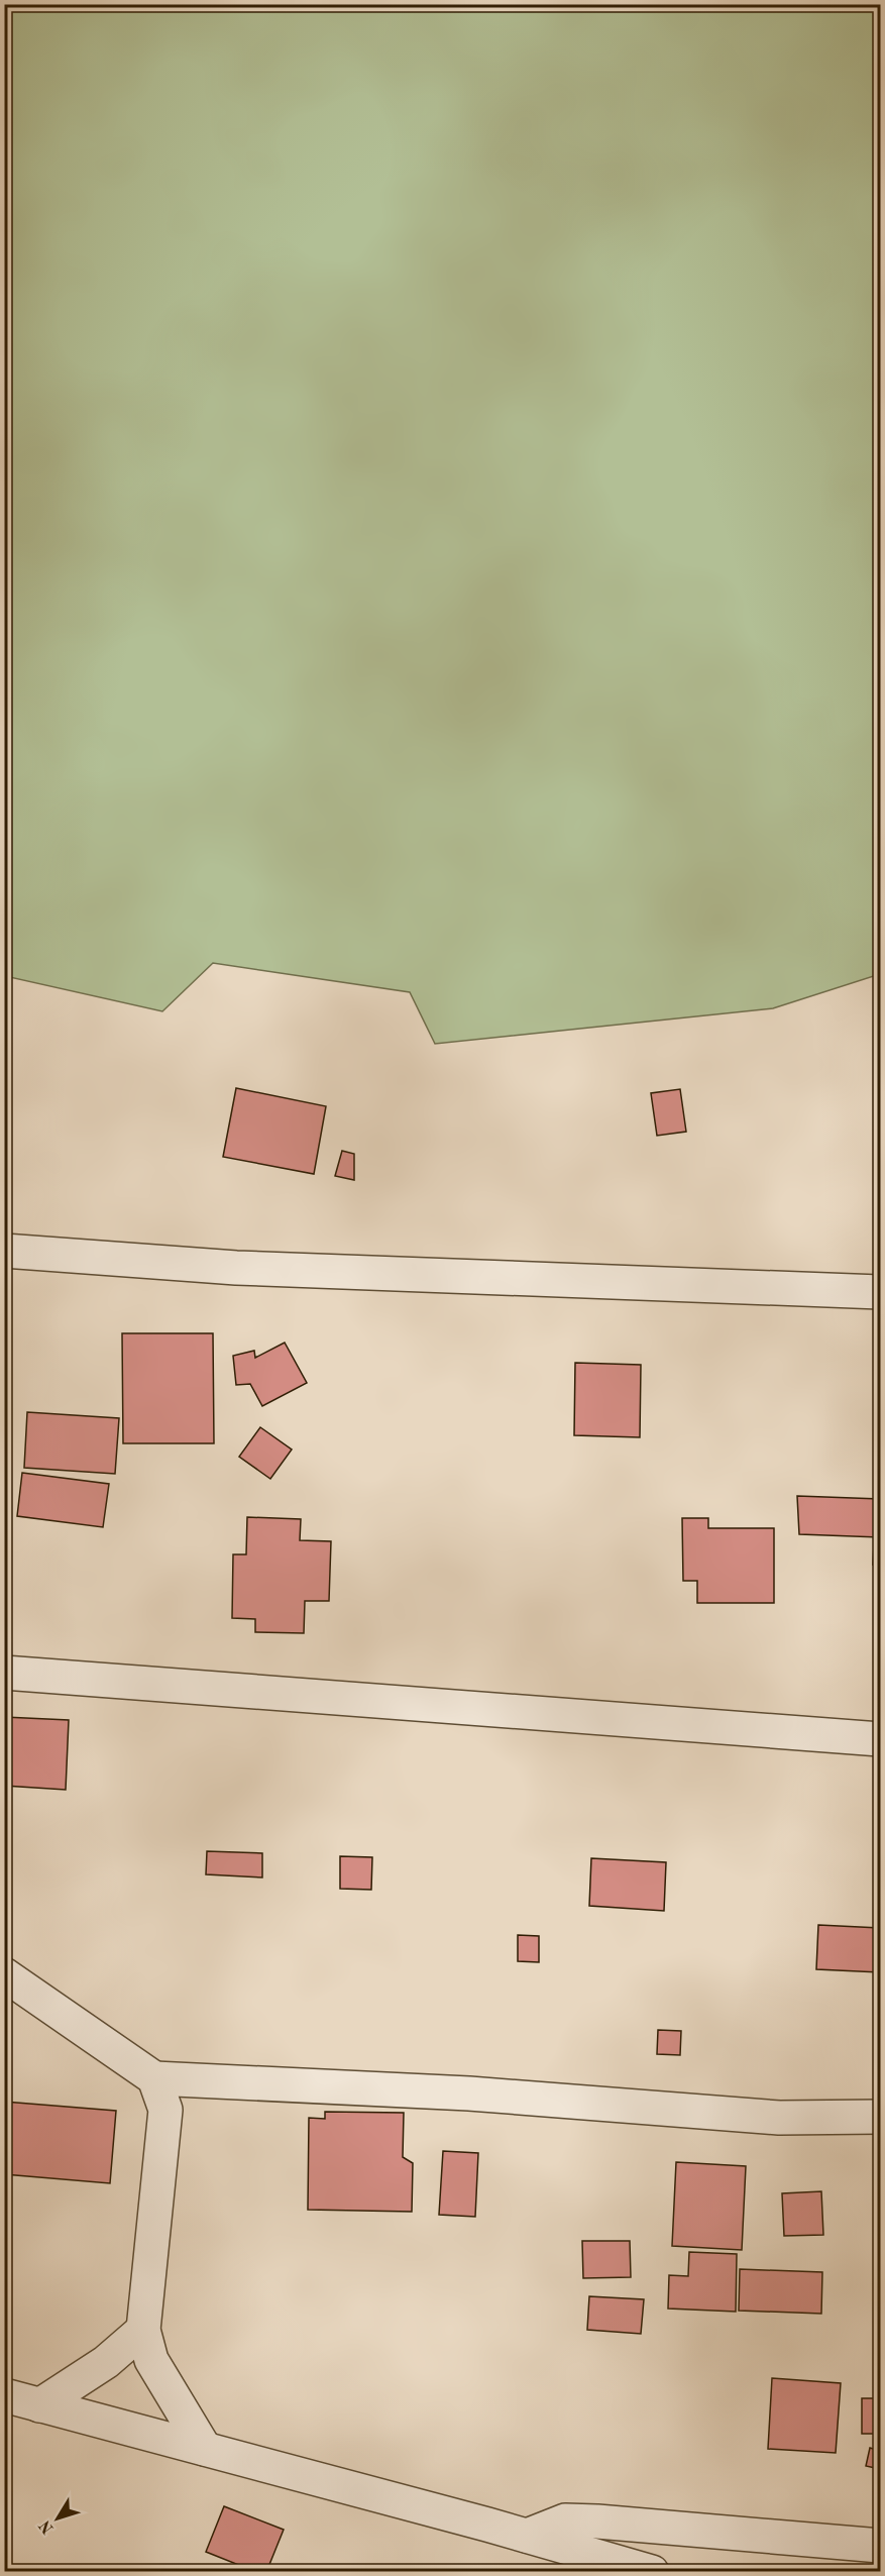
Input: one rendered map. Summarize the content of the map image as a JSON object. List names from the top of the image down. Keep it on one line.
{"north":"bottom left"}
